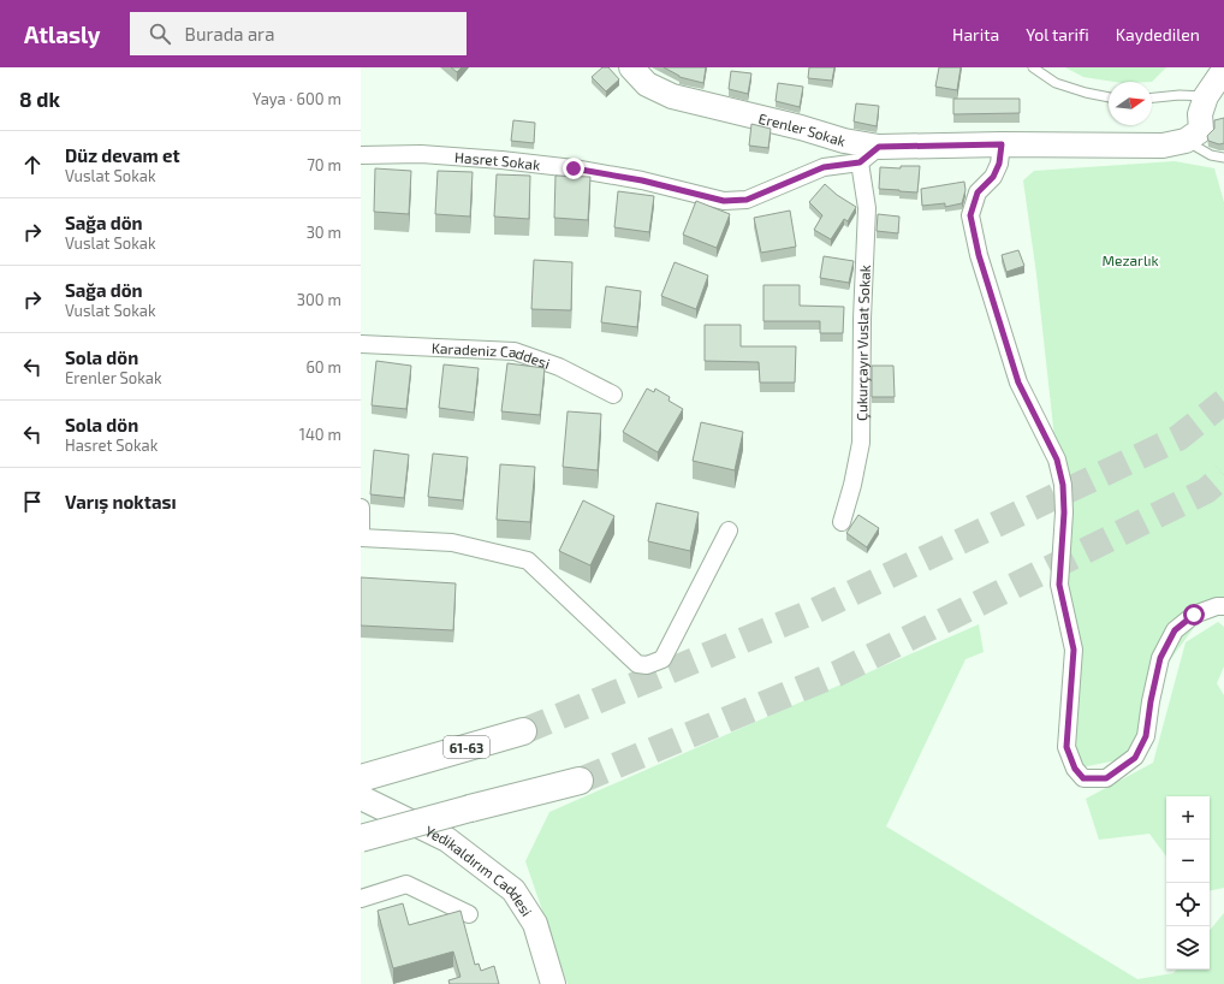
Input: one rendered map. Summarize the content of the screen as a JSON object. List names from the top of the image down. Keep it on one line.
{"streets":{"main road":["61-63"],"street":["Erenler Sokak","Hasret Sokak","Çukurçayır Vuslat Sokak","Karadeniz Caddesi","Yedikaldırım Caddesi"]},"crossings":[["Hasret Sokak","Çukurçayır Vuslat Sokak"]],"parks":["Mezarlık"],"north":"right","page":{"header":"Atlasly","search":"Burada ara","nav":["Harita","Yol tarifi","Kaydedilen"],"heading":["8 dk","Yaya · 600 m"],"list":[["Düz devam et","Vuslat Sokak","70 m"],["Sağa dön","Vuslat Sokak","30 m"],["Sağa dön","Vuslat Sokak","300 m"],["Sola dön","Erenler Sokak","60 m"],["Sola dön","Hasret Sokak","140 m"],"Varış noktası"],"map_buttons":["+","−"]}}
